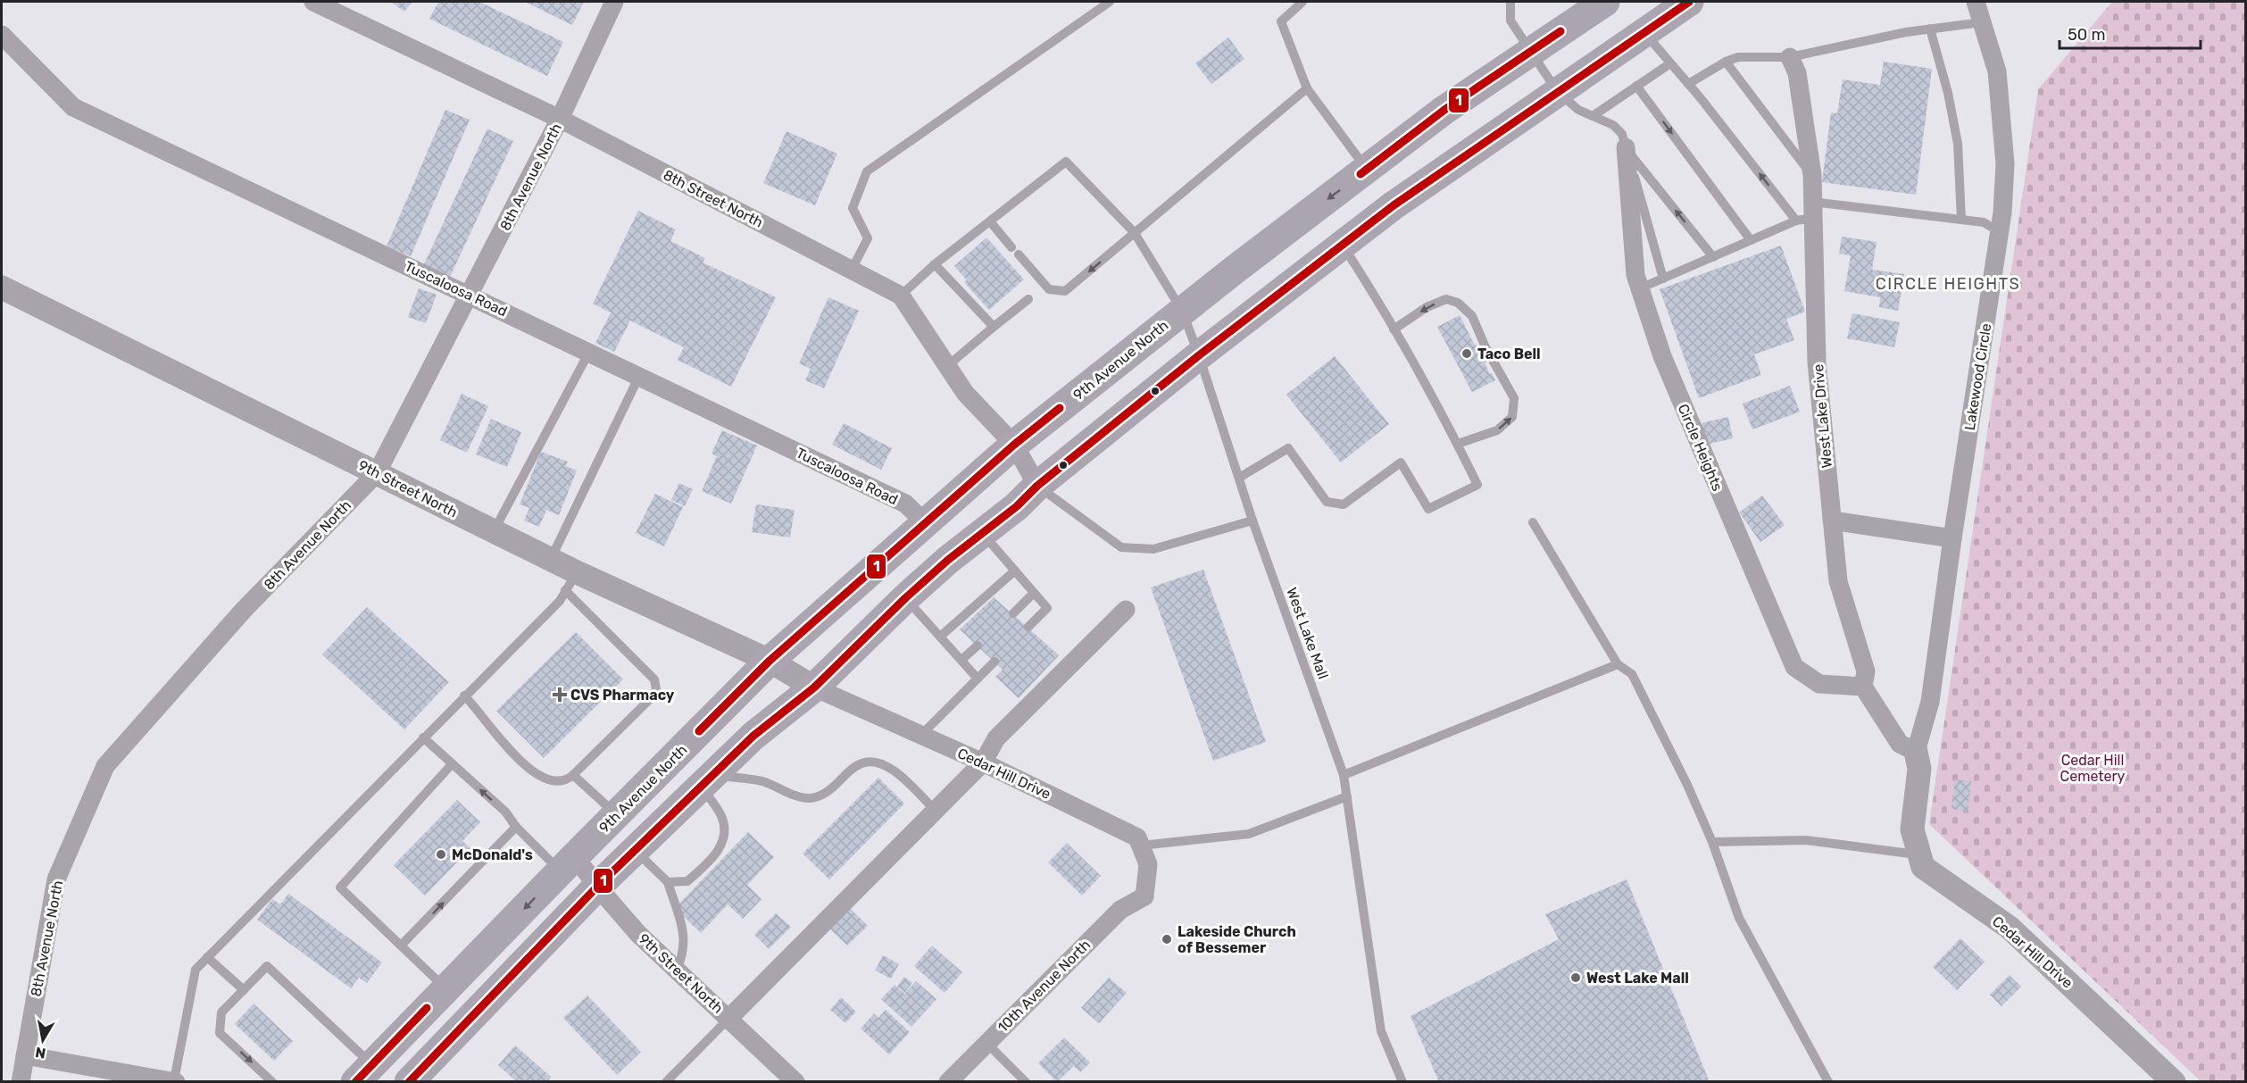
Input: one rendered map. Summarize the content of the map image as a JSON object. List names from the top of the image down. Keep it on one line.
{"streets":{"main road":["9th Avenue North"],"street":["8th Avenue North","8th Street North","Tuscaloosa Road","Lakewood Circle","West Lake Drive","Circle Heights","9th Street North","Cedar Hill Drive","10th Avenue North"],"lane":["West Lake Mall"]},"crossings":[["8th Avenue North","8th Street North"],["8th Avenue North","Tuscaloosa Road"],["8th Avenue North","9th Street North"],["8th Street North","9th Avenue North"],["Tuscaloosa Road","9th Avenue North"],["9th Avenue North","9th Street North"],["9th Avenue North","West Lake Mall"],["Lakewood Circle","Cedar Hill Drive"],["West Lake Drive","Circle Heights"],["9th Street North","Cedar Hill Drive"],["Cedar Hill Drive","10th Avenue North"]],"districts":["CIRCLE HEIGHTS"],"parks":["Cedar Hill Cemetery"],"places":{"other":["Taco Bell","McDonald's","Lakeside Church of Bessemer","West Lake Mall"],"health":["CVS Pharmacy"]},"lines":["transit line 1"],"scale_bar":"50 m","north":"bottom"}
